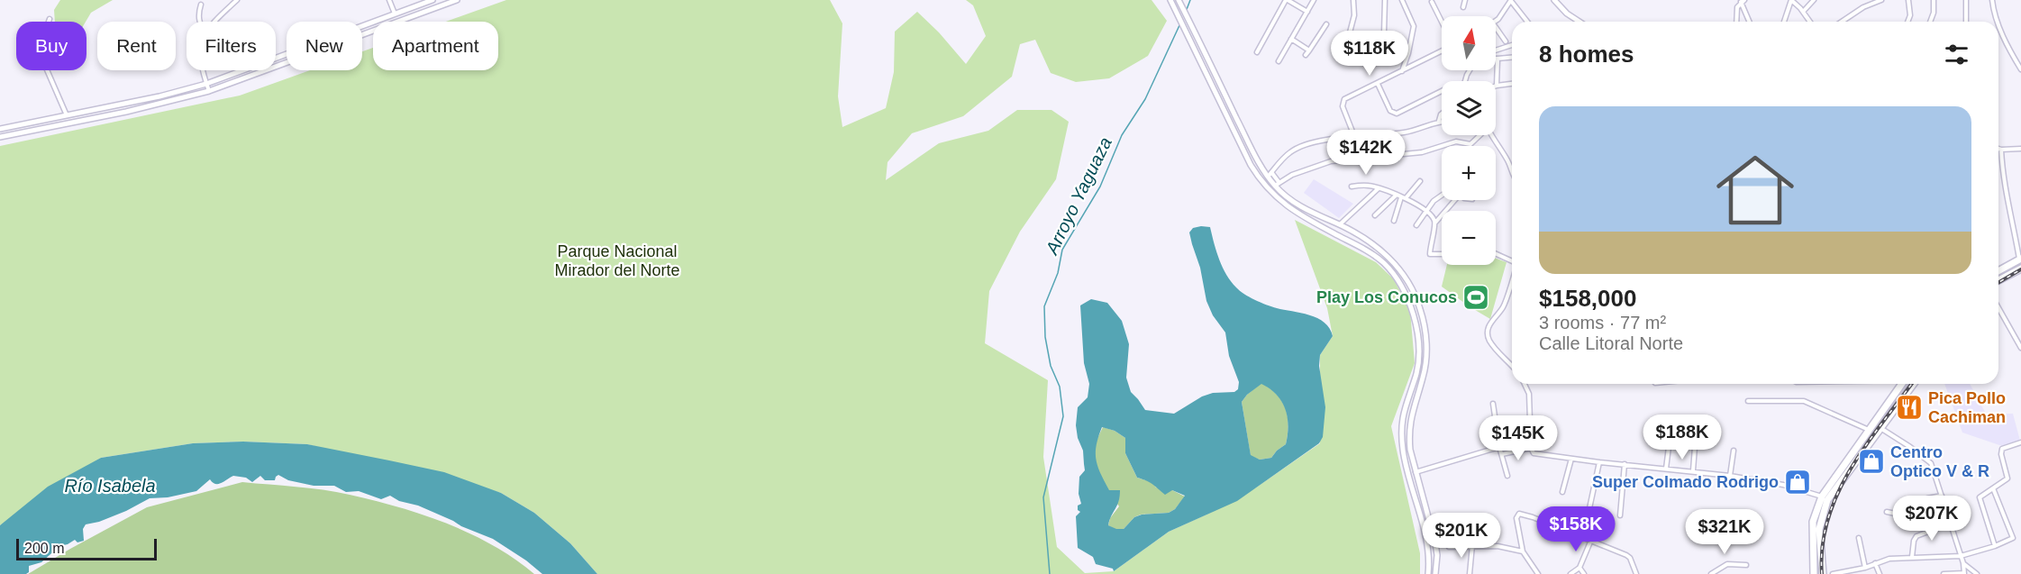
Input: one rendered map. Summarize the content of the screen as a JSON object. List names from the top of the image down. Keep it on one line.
{"water":["Arroyo Yaguaza","Río Isabela"],"parks":["Parque Nacional Mirador del Norte"],"places":{"sports":["Play Los Conucos"],"restaurant":["Pica Pollo Cachiman"],"shop":["Centro Optico V & R","Super Colmado Rodrigo"]},"scale_bar":"200 m","north":"top","page":{"map_buttons":["+","−"],"chip":["Buy","Rent","Filters","New","Apartment"],"heading":"8 homes","price":["$118K","$142K","$188K","$145K","$207K","$158K","$321K","$201K"],"list":[{"name":"$158,000","note":"3 rooms · 77 m² · Calle Litoral Norte"}],"scale":"200 m"}}
